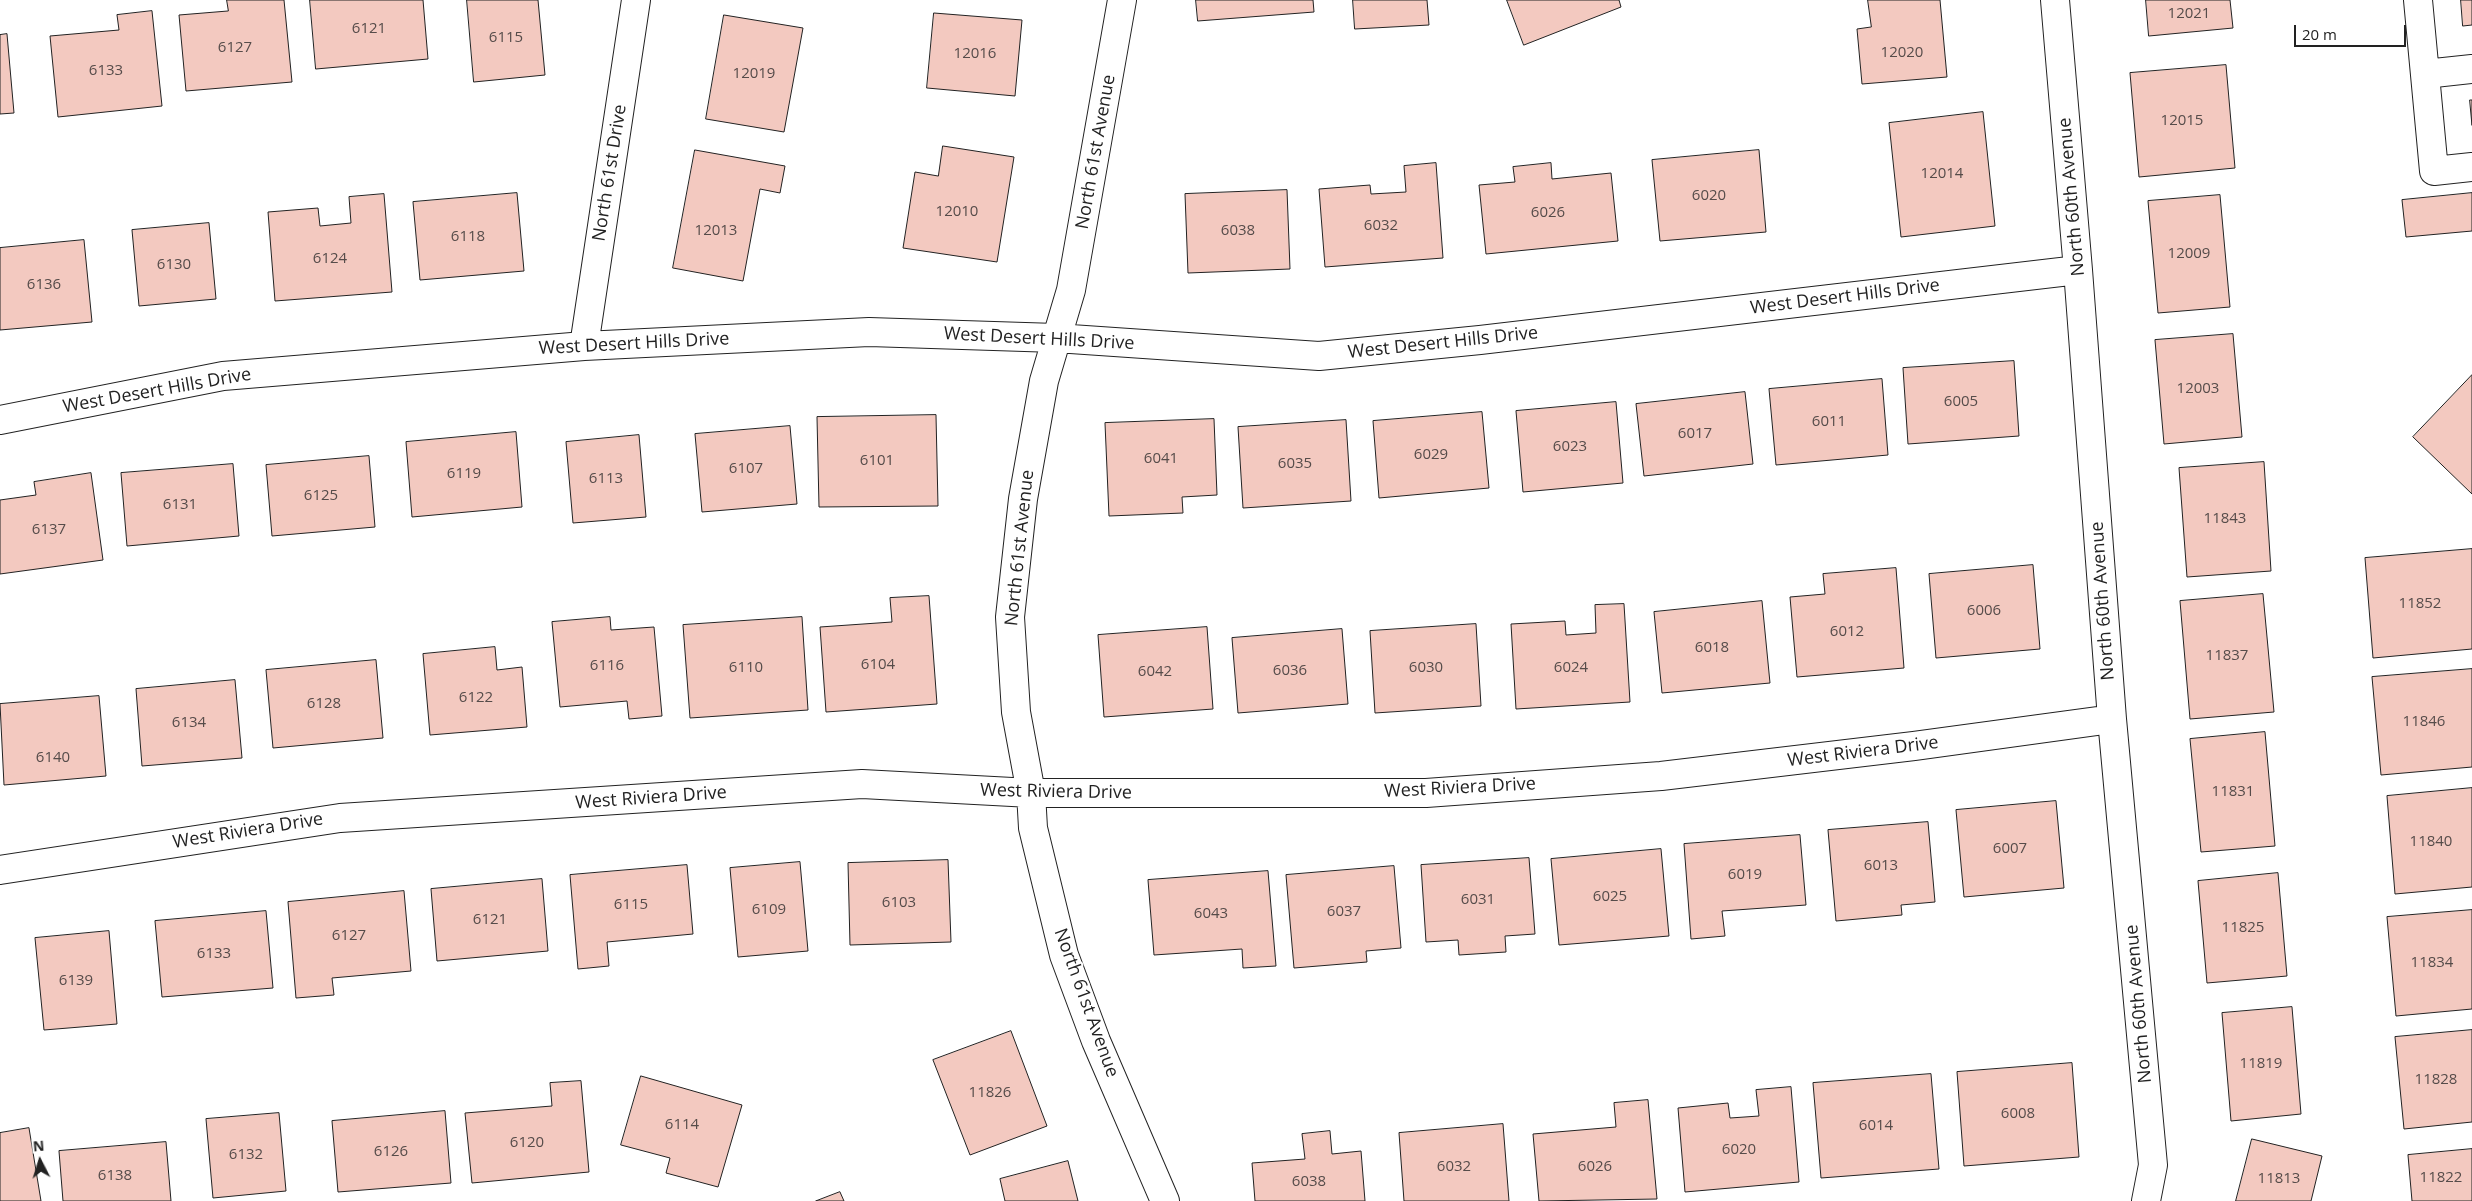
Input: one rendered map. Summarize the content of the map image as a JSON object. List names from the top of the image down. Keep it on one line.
{"streets":{"street":["North 61st Avenue","North 61st Drive","North 60th Avenue","West Desert Hills Drive","West Riviera Drive"]},"crossings":[["North 61st Avenue","West Desert Hills Drive"],["North 61st Avenue","West Riviera Drive"],["North 61st Drive","West Desert Hills Drive"],["North 60th Avenue","West Desert Hills Drive"],["North 60th Avenue","West Riviera Drive"]],"house_numbers":["12021","6121","6115","6127","12020","12016","6133","12019","12015","12014","6020","12010","6026","6032","12013","6038","6118","12009","6124","6130","6136","12003","6005","6011","6017","6023","6029","6041","6101","6035","6107","6119","6113","6125","6131","11843","6137","11852","6006","6012","6018","11837","6104","6116","6110","6030","6024","6036","6042","6122","6128","11846","6134","6140","11831","11840","6007","6013","6019","6025","6031","6103","6115","6109","6037","6043","6121","11825","6127","6133","11834","6139","11819","11828","11826","6008","6114","6014","6120","6020","6126","6132","6032","6026","6138","11822","11813","6038"],"scale_bar":"20 m","north":"top"}
